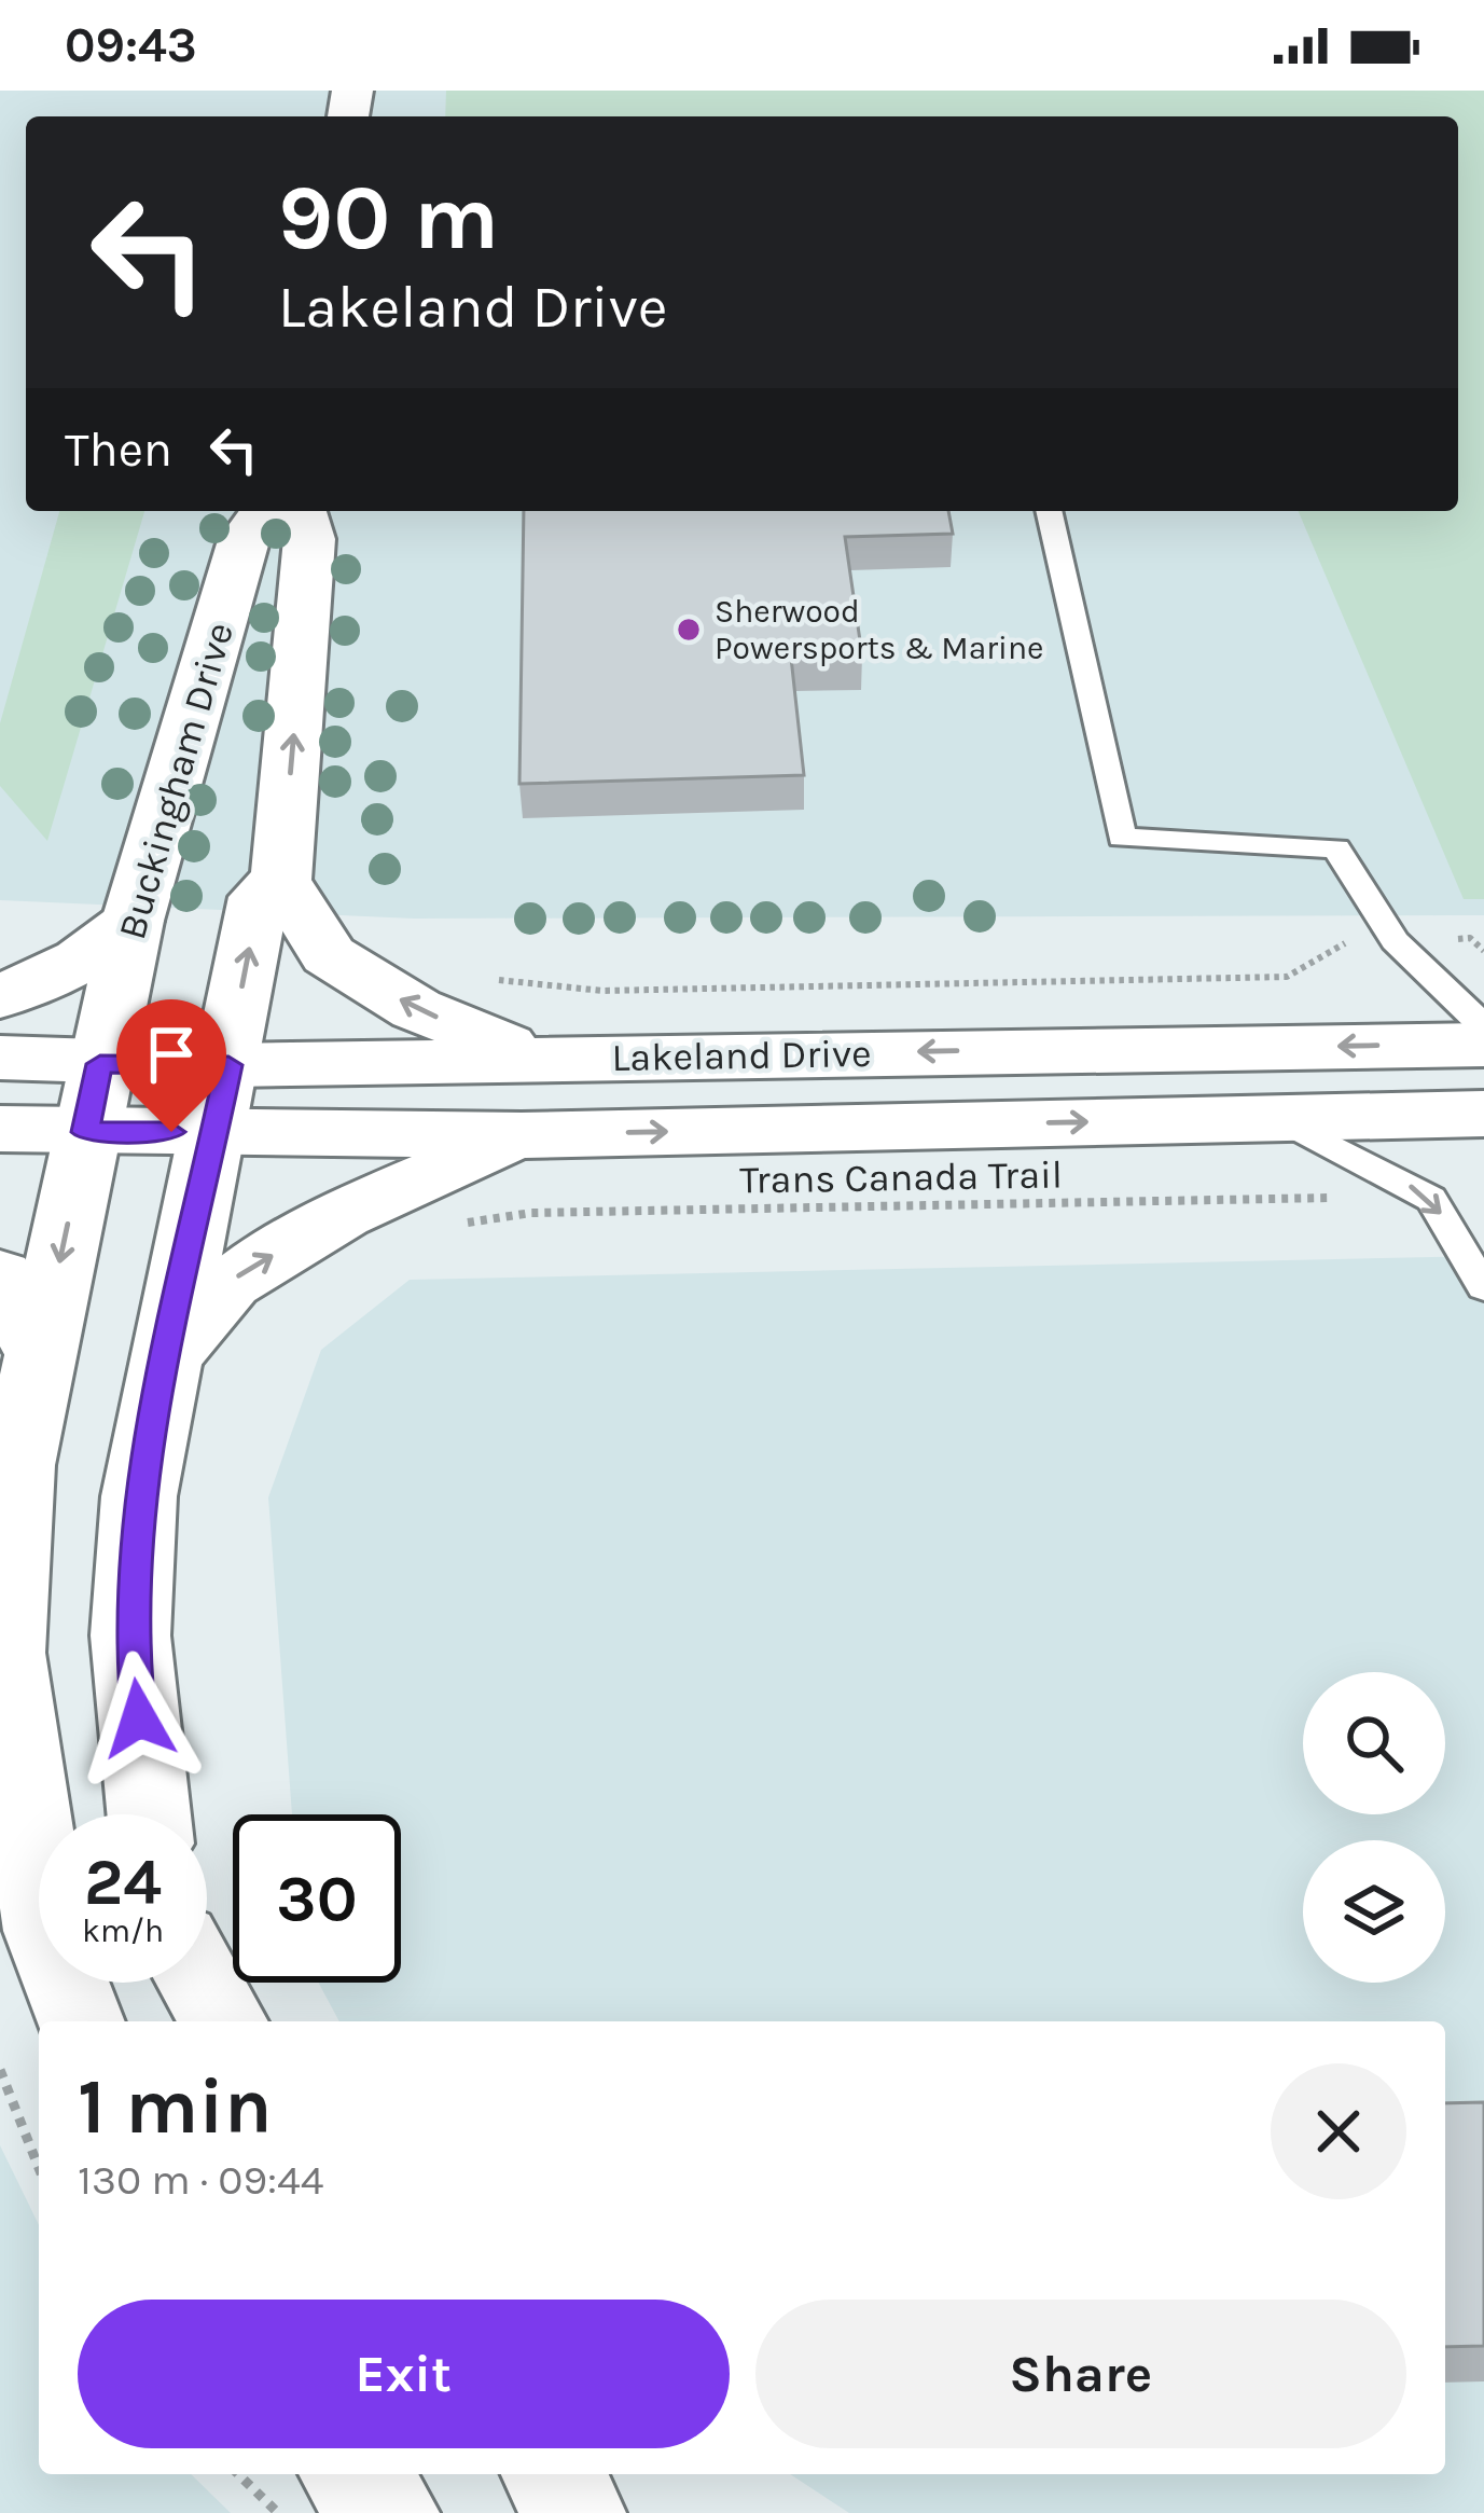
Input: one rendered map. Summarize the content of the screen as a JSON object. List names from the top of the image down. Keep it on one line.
{"streets":{"street":["Buckingham Drive","Lakeland Drive"],"path":["Trans Canada Trail"]},"crossings":[["Buckingham Drive","Lakeland Drive"]],"places":["Sherwood Powersports & Marine"],"page":{"status":"09:43","turn":["90 m","Lakeland Drive"],"then":"Then","speed":"24 km/h","limit":"30","heading":["1 min","130 m · 09:44"],"buttons":["Exit","Share"]}}
